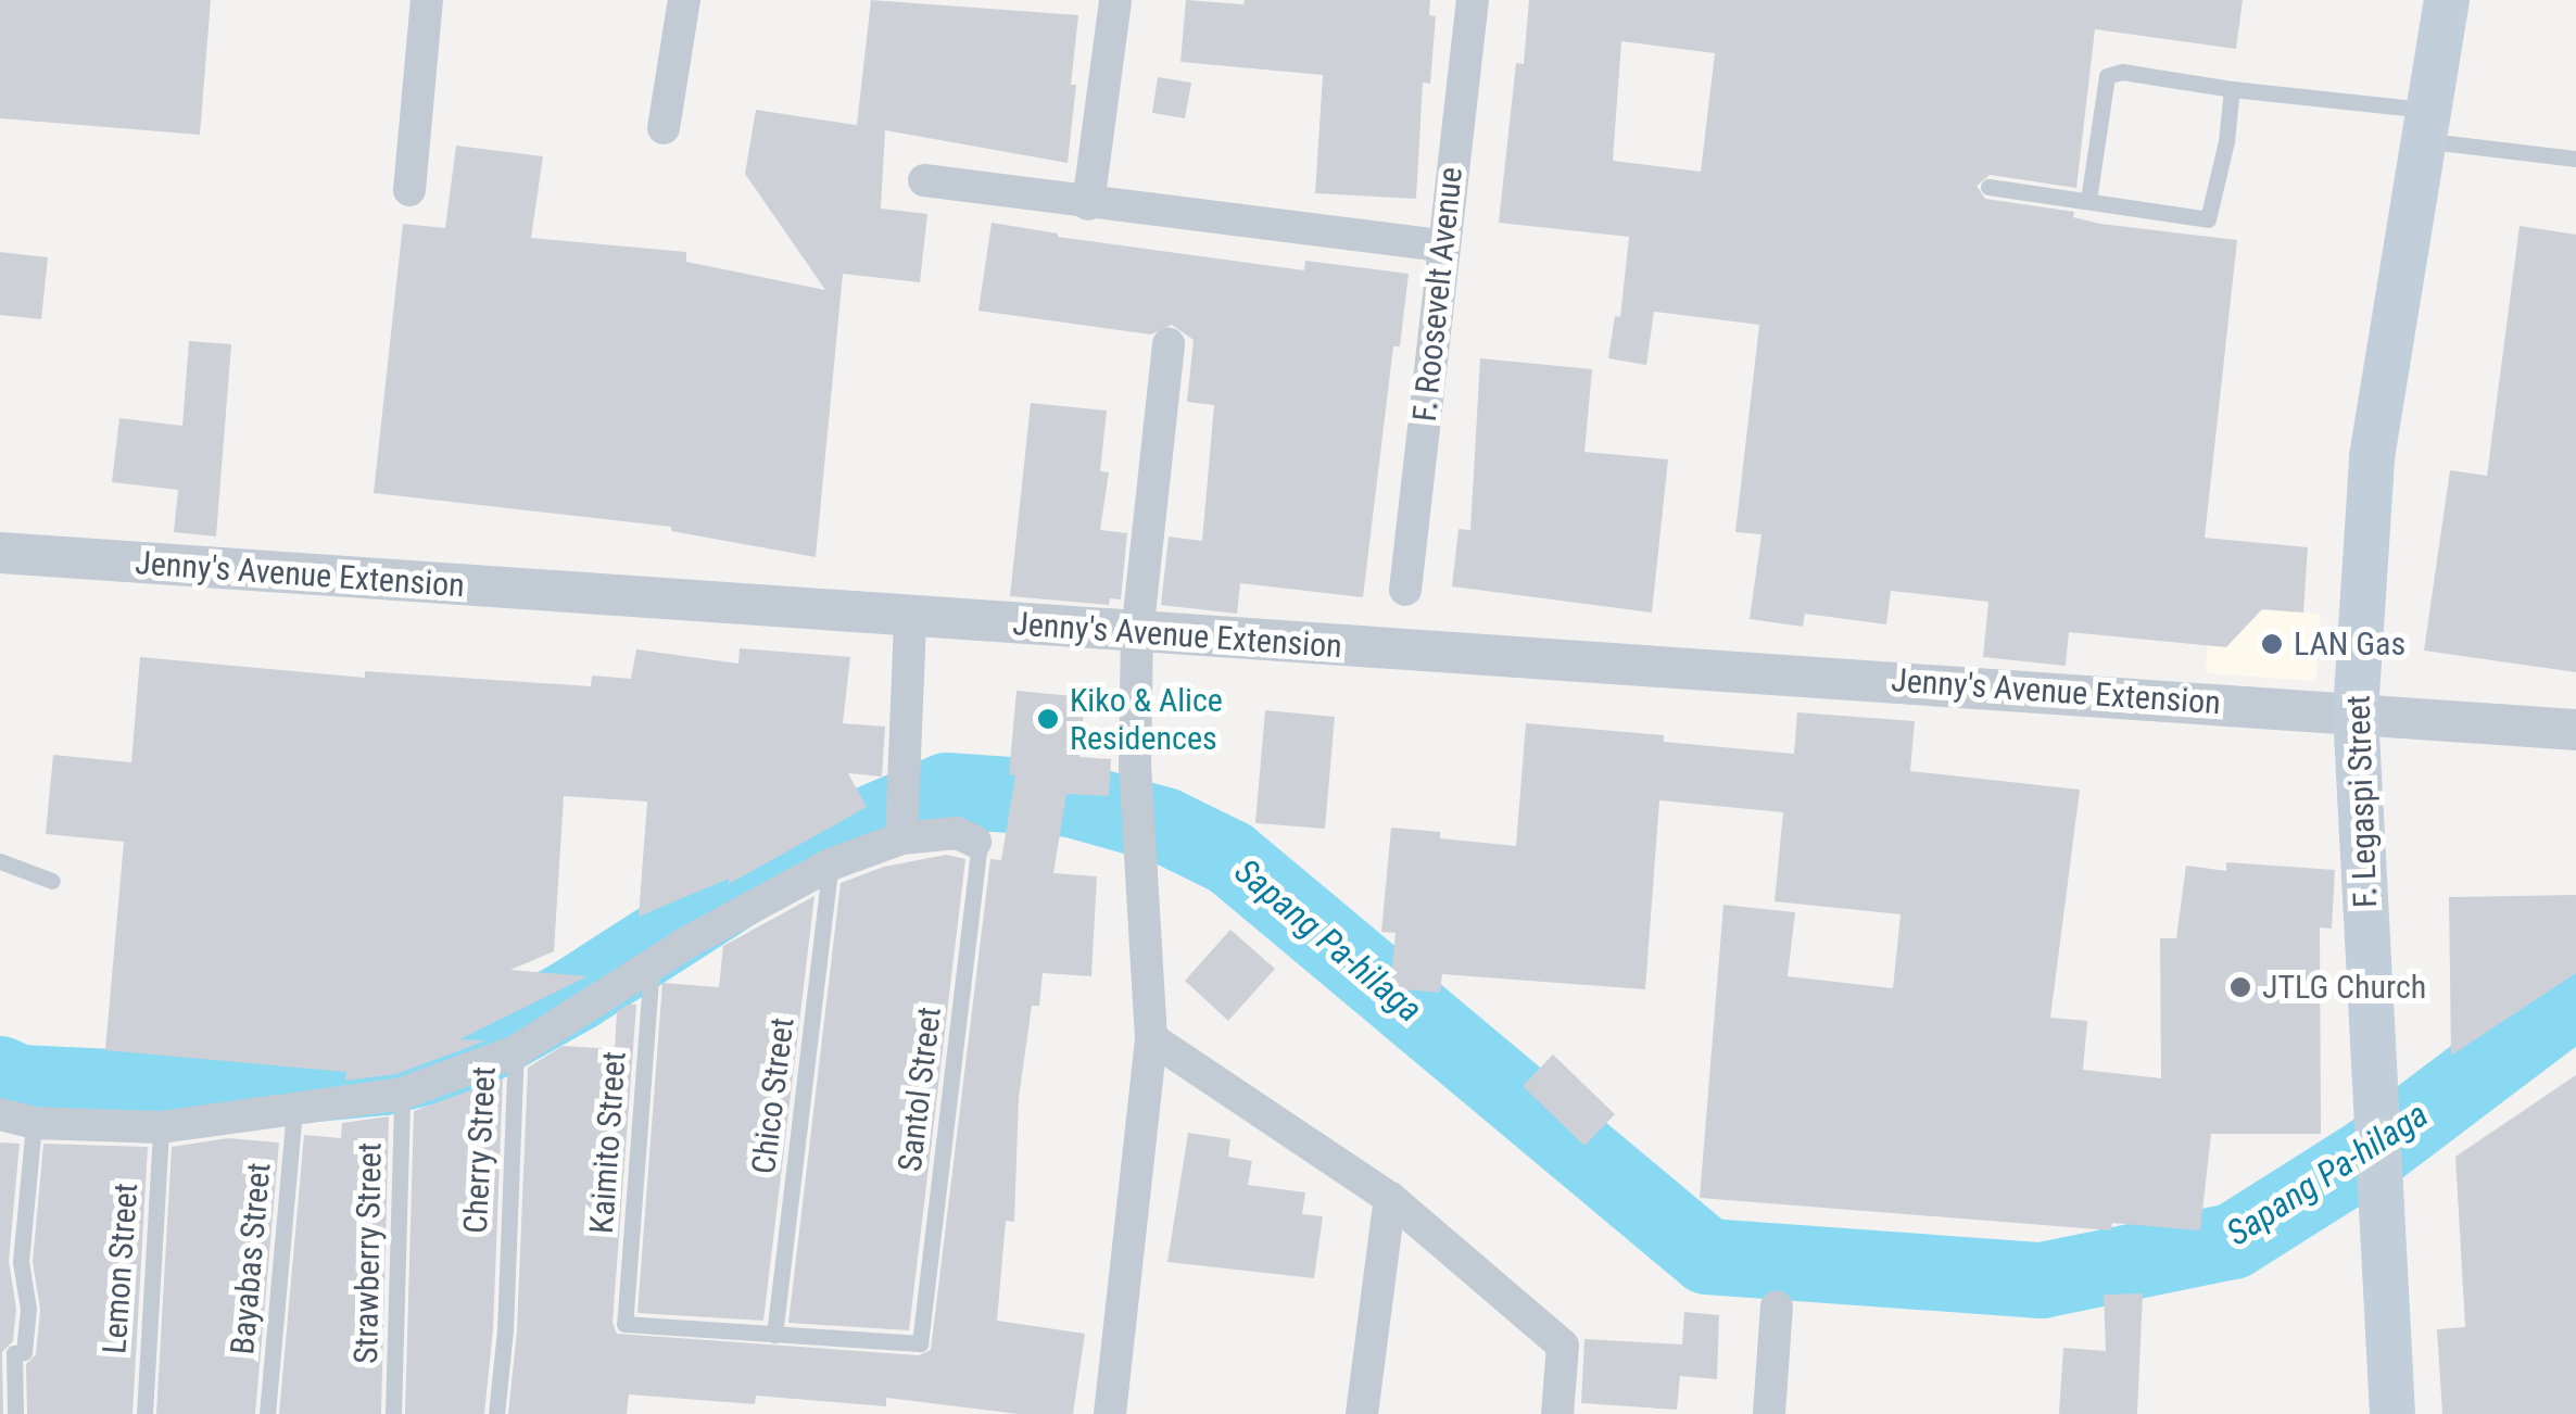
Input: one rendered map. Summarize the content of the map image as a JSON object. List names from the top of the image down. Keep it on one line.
{"streets":{"main road":["F. Legaspi Street"],"street":["F. Roosevelt Avenue","Jenny's Avenue Extension"],"lane":["Santol Street","Chico Street","Kaimito Street","Cherry Street","Strawberry Street","Bayabas Street","Lemon Street"]},"crossings":[["Jenny's Avenue Extension","F. Legaspi Street"],["Santol Street","Chico Street"],["Santol Street","Kaimito Street"],["Chico Street","Kaimito Street"]],"water":["Sapang Pa-hilaga"],"places":["LAN Gas","Kiko & Alice Residences","JTLG Church"]}
